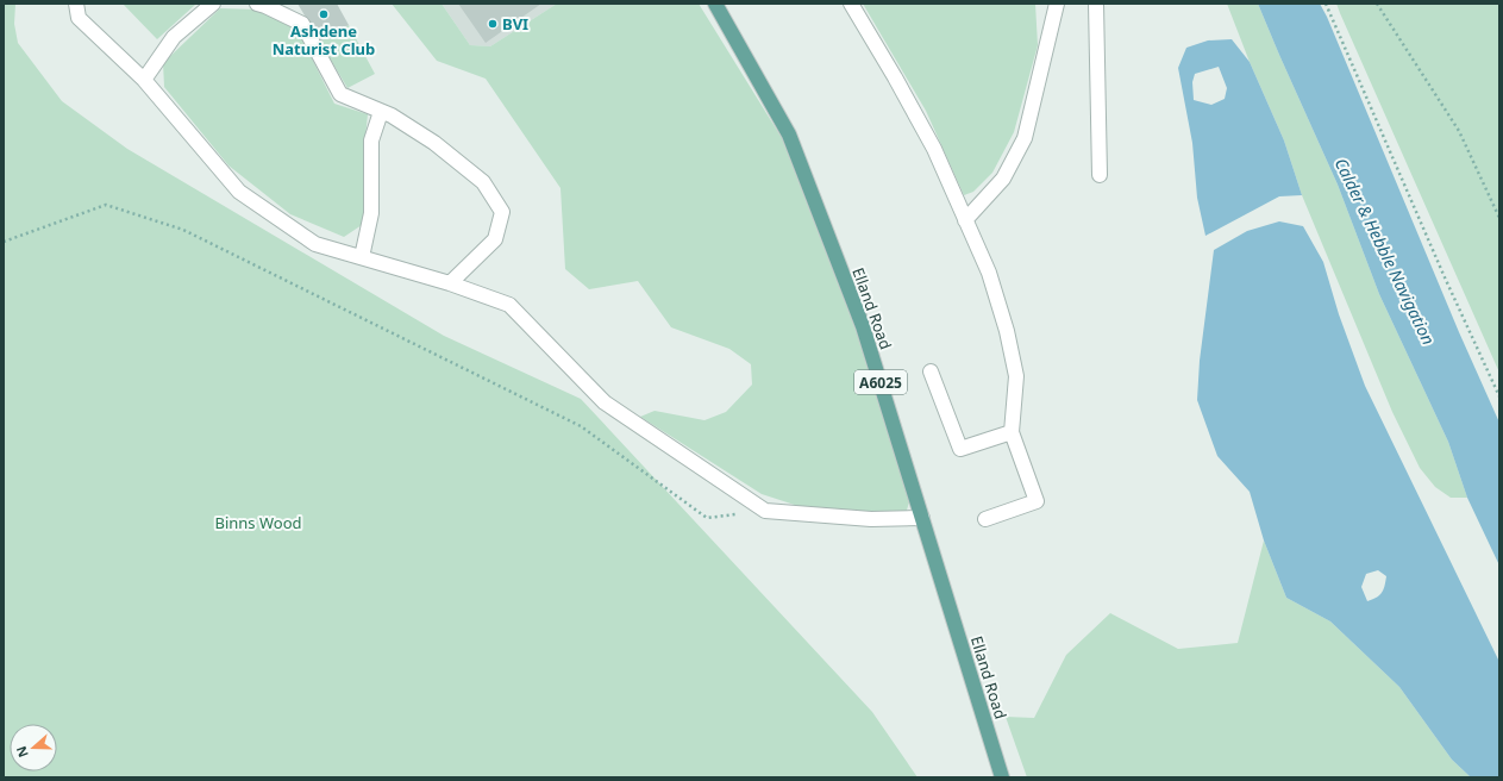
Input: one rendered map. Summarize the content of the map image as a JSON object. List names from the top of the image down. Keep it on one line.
{"streets":{"main road":["Elland Road","A6025"]},"water":["Calder & Hebble Navigation"],"parks":["Binns Wood"],"places":["Ashdene Naturist Club","BVI"],"north":"left"}
